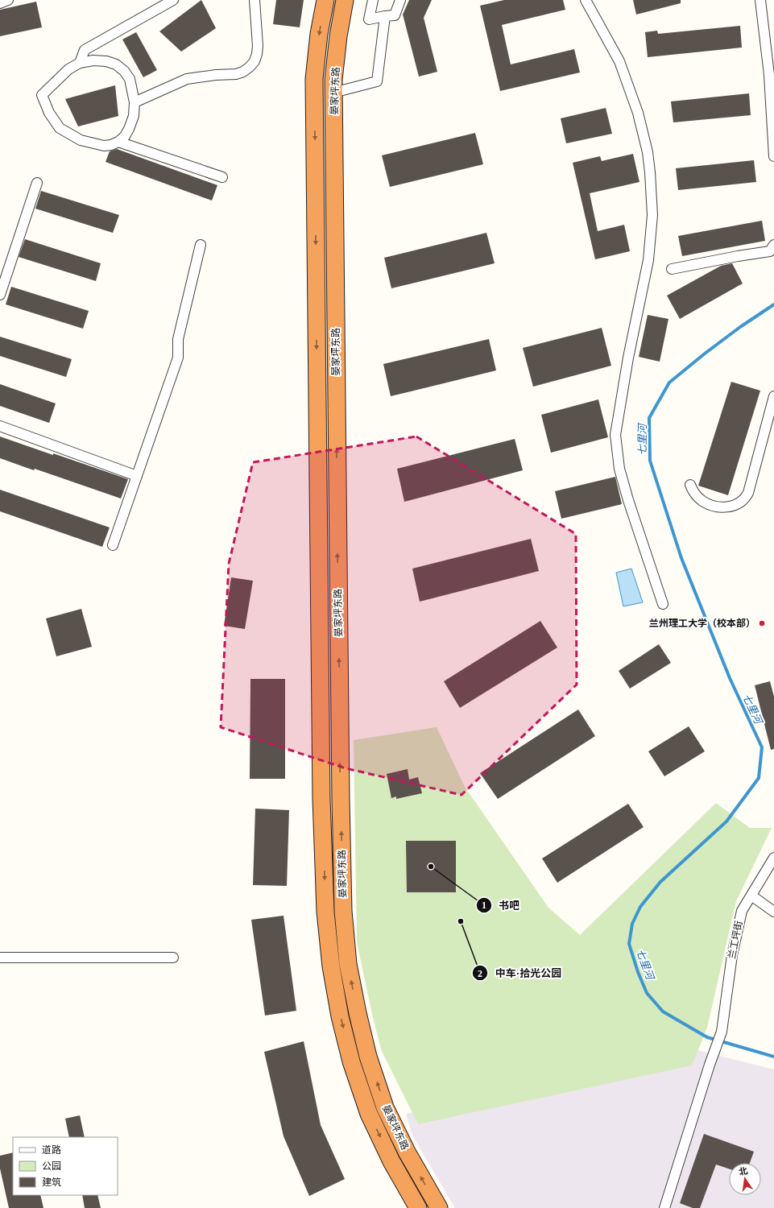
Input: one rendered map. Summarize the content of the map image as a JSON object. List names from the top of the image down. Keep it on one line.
{"streets":{"highway":["晏家坪东路"],"street":["兰工坪街"]},"water":["七里河"],"places":["兰州理工大学（校本部）","书吧","中车·拾光公园"],"legend":["道路","公园","建筑"],"north":"top"}
